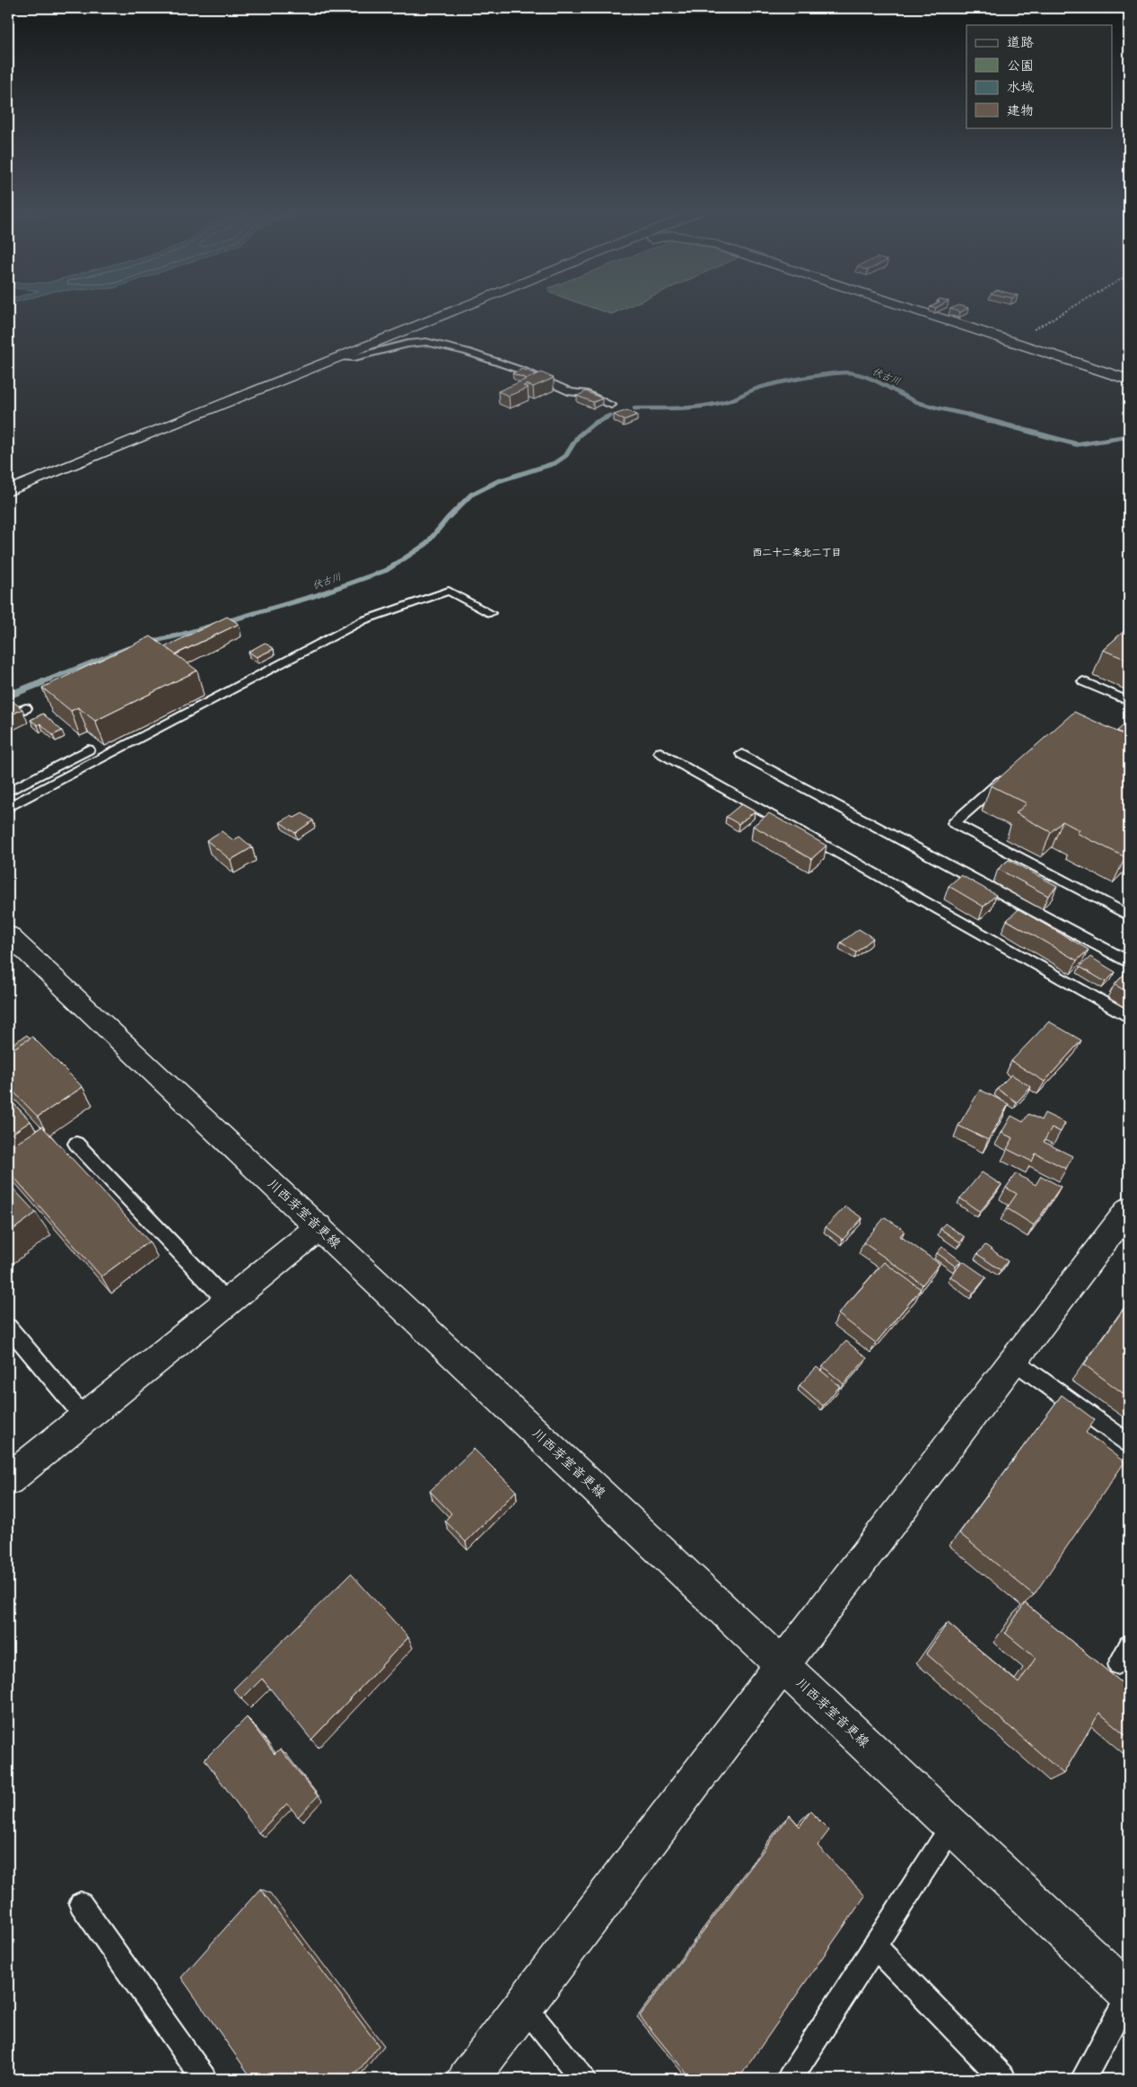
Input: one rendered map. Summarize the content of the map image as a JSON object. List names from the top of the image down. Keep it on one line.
{"streets":{"street":["川西芽室音更線"]},"districts":["西二十二条北二丁目"],"water":["伏古川"],"legend":["道路","公園","水域","建物"]}
